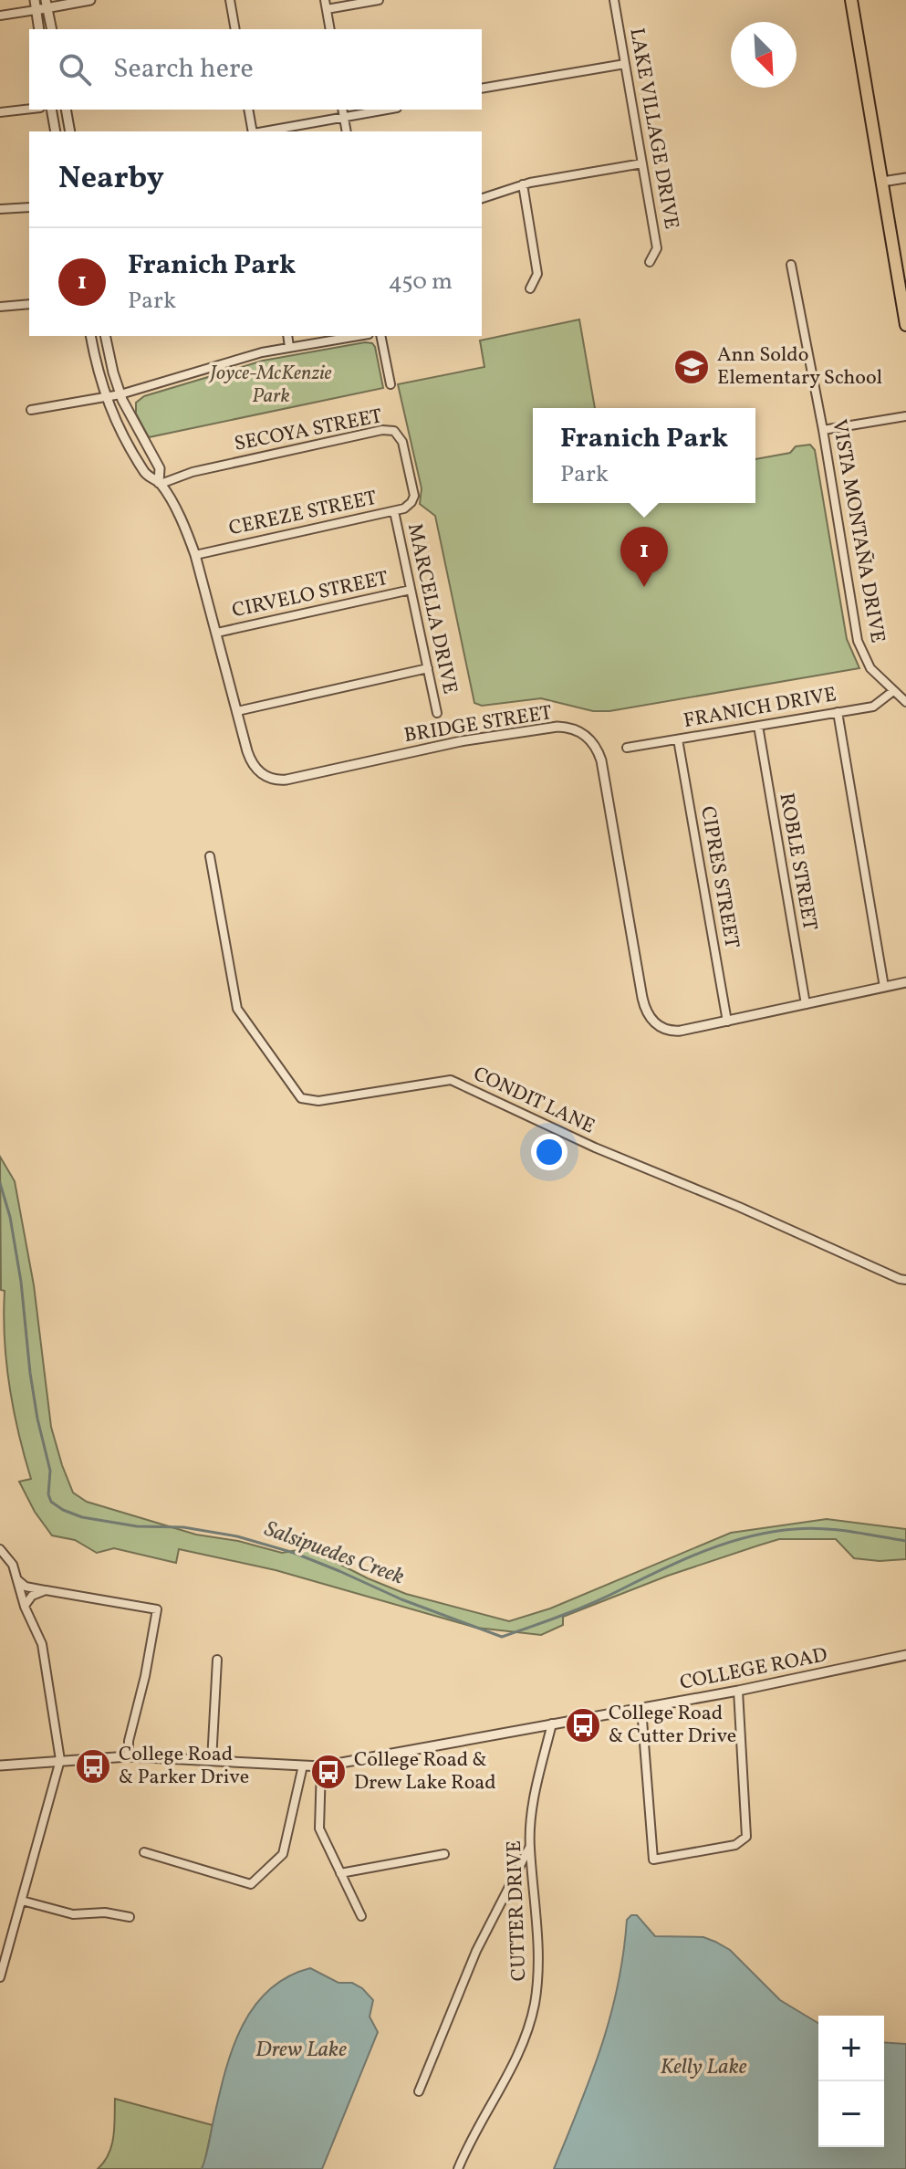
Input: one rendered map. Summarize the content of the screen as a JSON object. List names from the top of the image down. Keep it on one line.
{"streets":{"street":["LAKE VILLAGE DRIVE","SECOYA STREET","CEREZE STREET","VISTA MONTAÑA DRIVE","CIRVELO STREET","MARCELLA DRIVE","FRANICH DRIVE","BRIDGE STREET","ROBLE STREET","CIPRES STREET","CONDIT LANE","COLLEGE ROAD","CUTTER DRIVE"]},"crossings":[["SECOYA STREET","CEREZE STREET"],["SECOYA STREET","BRIDGE STREET"],["CEREZE STREET","MARCELLA DRIVE"],["CEREZE STREET","BRIDGE STREET"],["VISTA MONTAÑA DRIVE","FRANICH DRIVE"],["CIRVELO STREET","MARCELLA DRIVE"],["CIRVELO STREET","BRIDGE STREET"],["FRANICH DRIVE","ROBLE STREET"],["FRANICH DRIVE","CIPRES STREET"],["BRIDGE STREET","ROBLE STREET"],["BRIDGE STREET","CIPRES STREET"],["COLLEGE ROAD","CUTTER DRIVE"]],"water":["Salsipuedes Creek","Drew Lake","Kelly Lake"],"parks":["Joyce-McKenzie Park"],"places":{"school or university":["Ann Soldo Elementary School"],"bus stop":["College Road & Cutter Drive","College Road & Parker Drive","College Road & Drew Lake Road"]},"north":"bottom right","page":{"search":"Search here","heading":"Nearby","list":[{"mark":"1","name":"Franich Park","note":"Park","value":"450 m"}],"popup":["Franich Park","Park"],"pins":"1","map_buttons":["+","−"]}}
